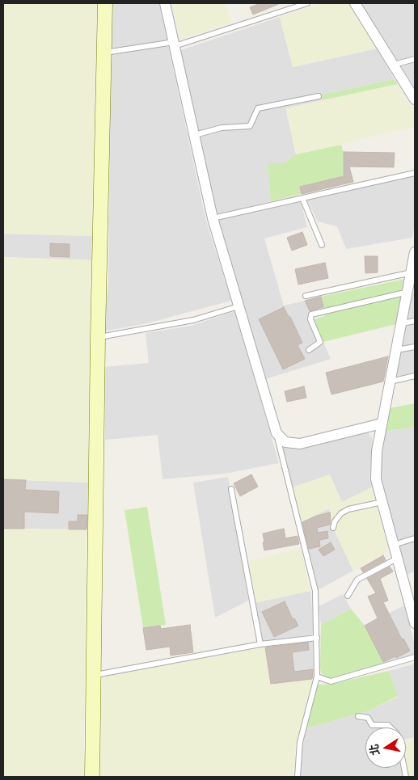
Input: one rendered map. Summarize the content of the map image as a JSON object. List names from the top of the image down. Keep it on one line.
{"north":"left"}
